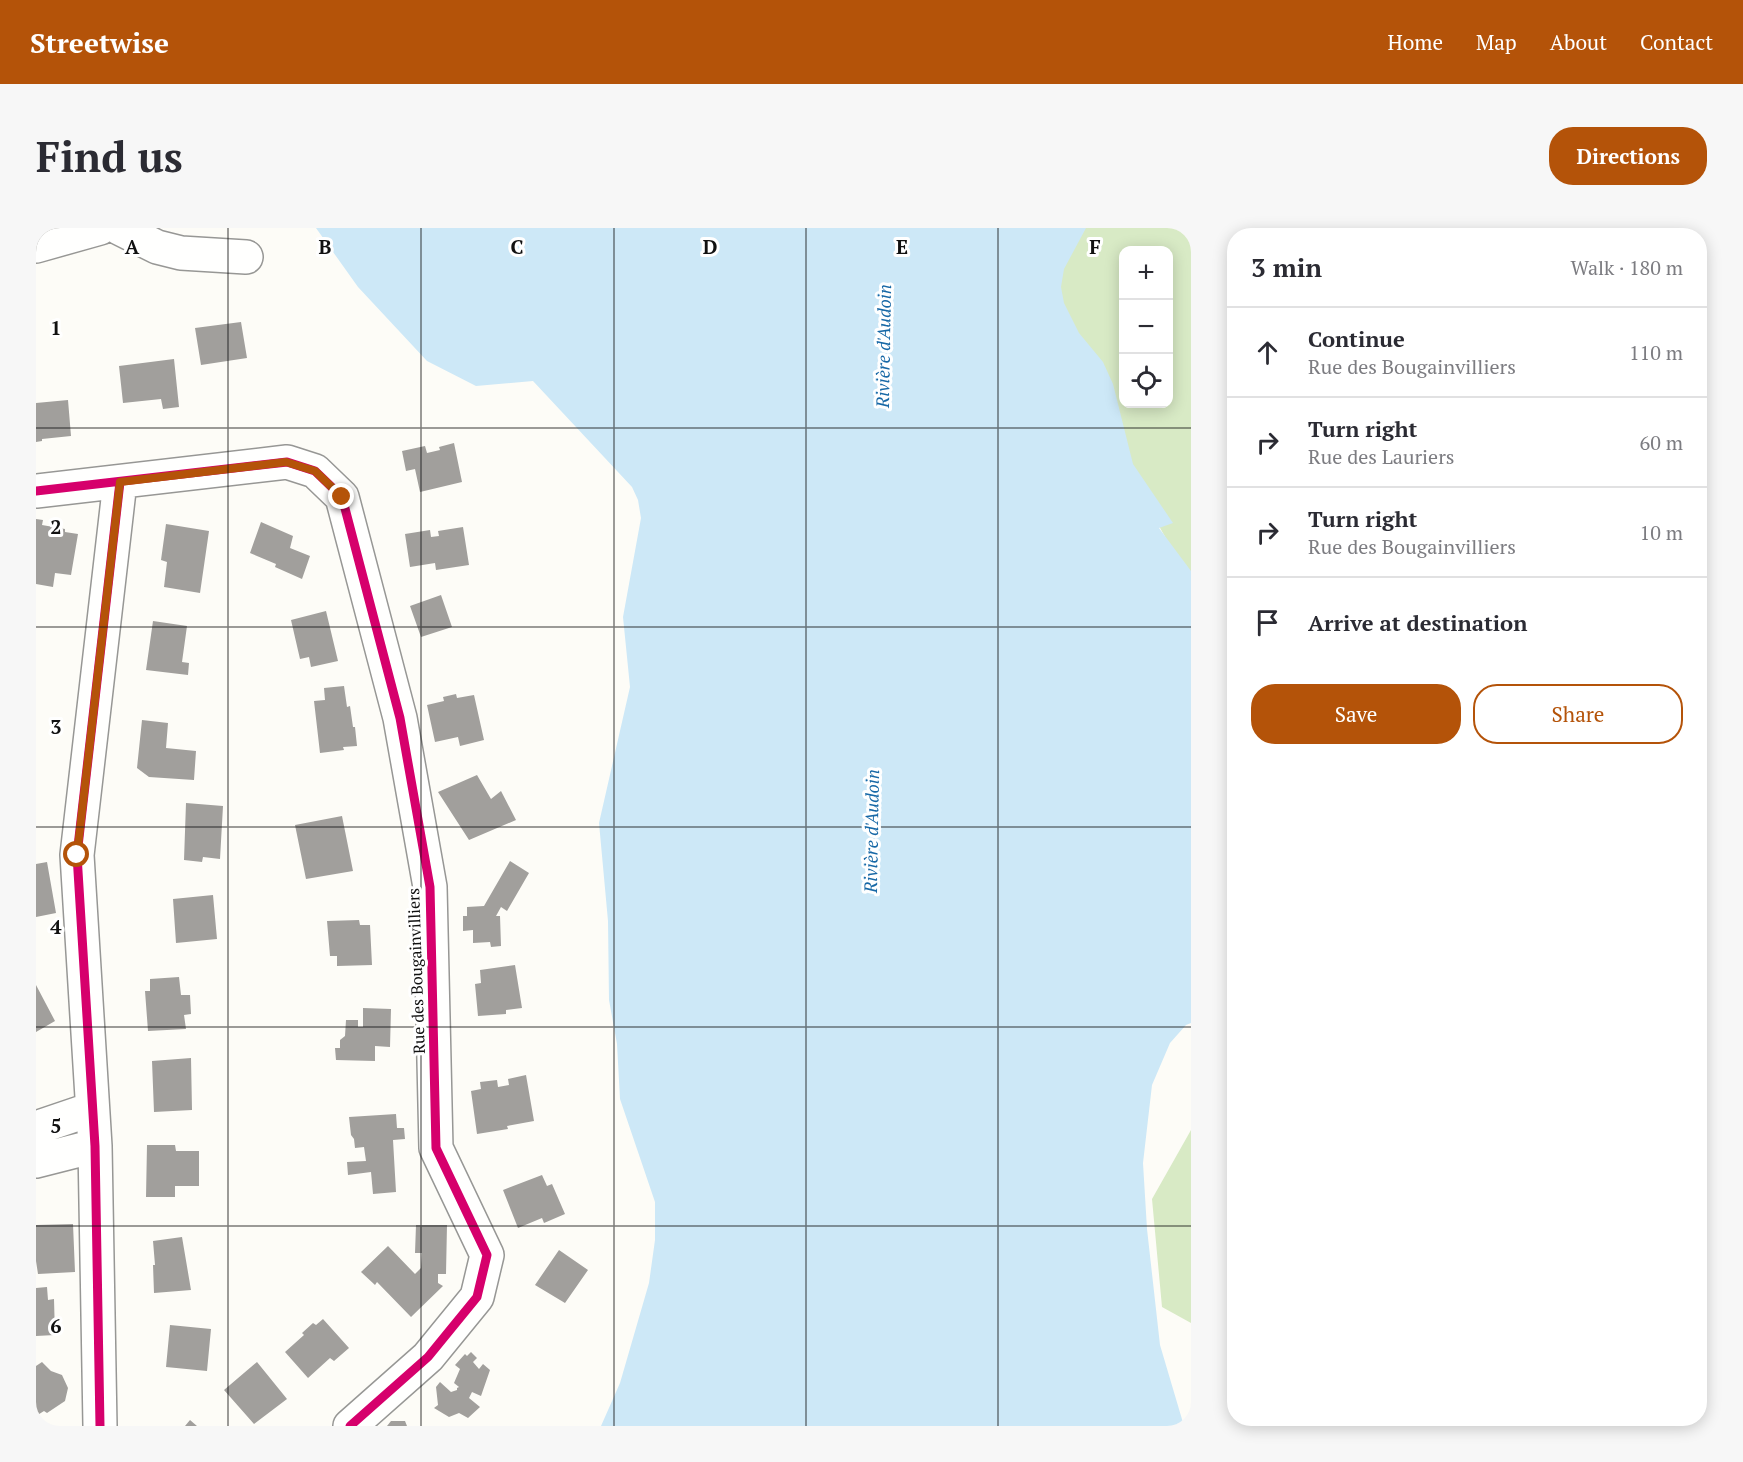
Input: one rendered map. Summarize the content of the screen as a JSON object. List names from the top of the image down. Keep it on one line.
{"streets":{"street":["Rue des Bougainvilliers"]},"water":["Rivière d'Audoin"],"page":{"header":"Streetwise","nav":["Home","Map","About","Contact"],"buttons":["Directions",["Save","Share"]],"title":"Find us","heading":["3 min","Walk · 180 m"],"map_buttons":["+","−"],"list":[["Continue","Rue des Bougainvilliers","110 m"],["Turn right","Rue des Lauriers","60 m"],["Turn right","Rue des Bougainvilliers","10 m"],"Arrive at destination"]},"grid":{"columns":["A","B","C","D","E","F"],"rows":["1","2","3","4","5","6"]}}
